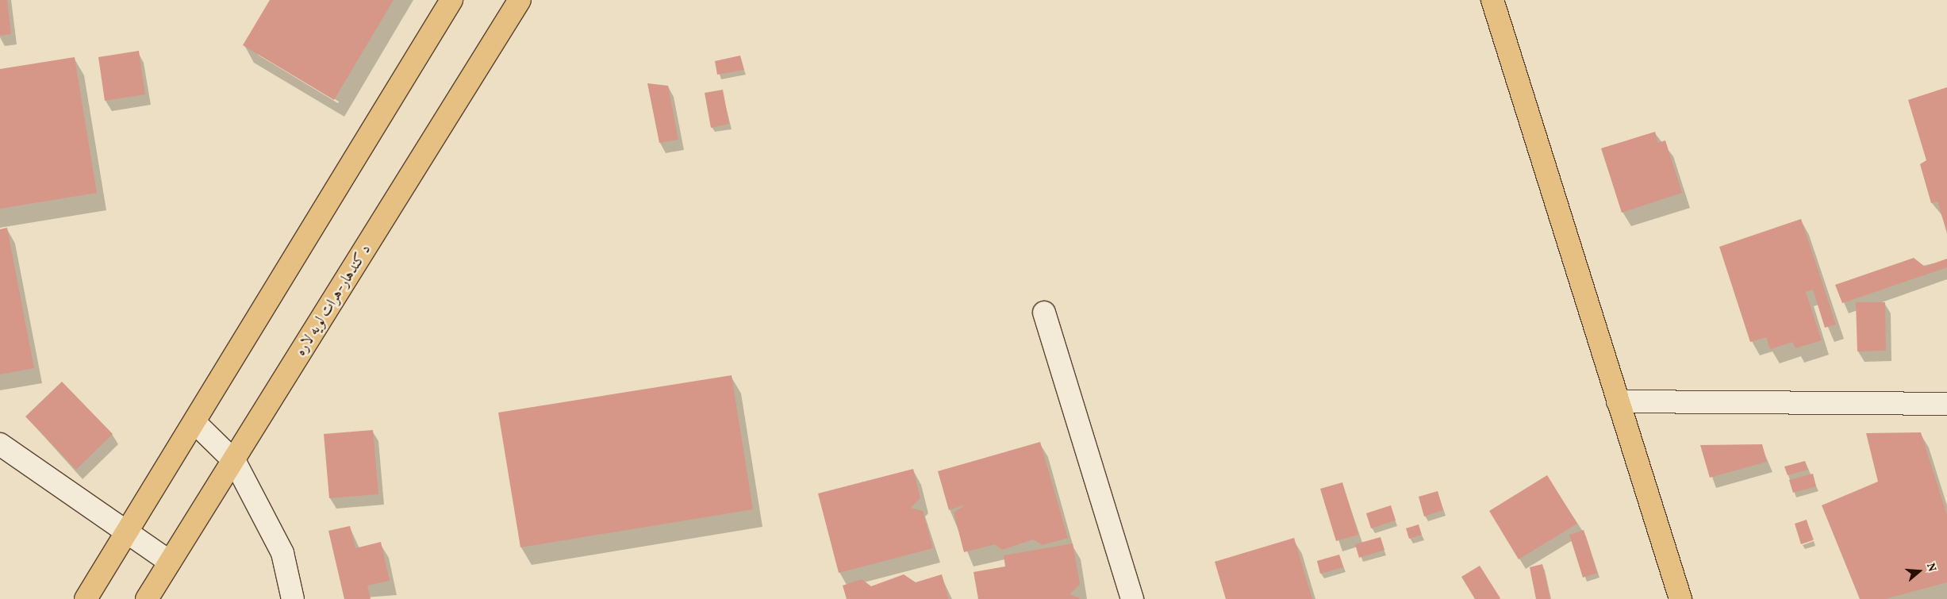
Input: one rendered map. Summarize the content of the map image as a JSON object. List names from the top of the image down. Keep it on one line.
{"streets":{"main road":["د کندهار-هرات لويه لاره"]},"north":"right"}
